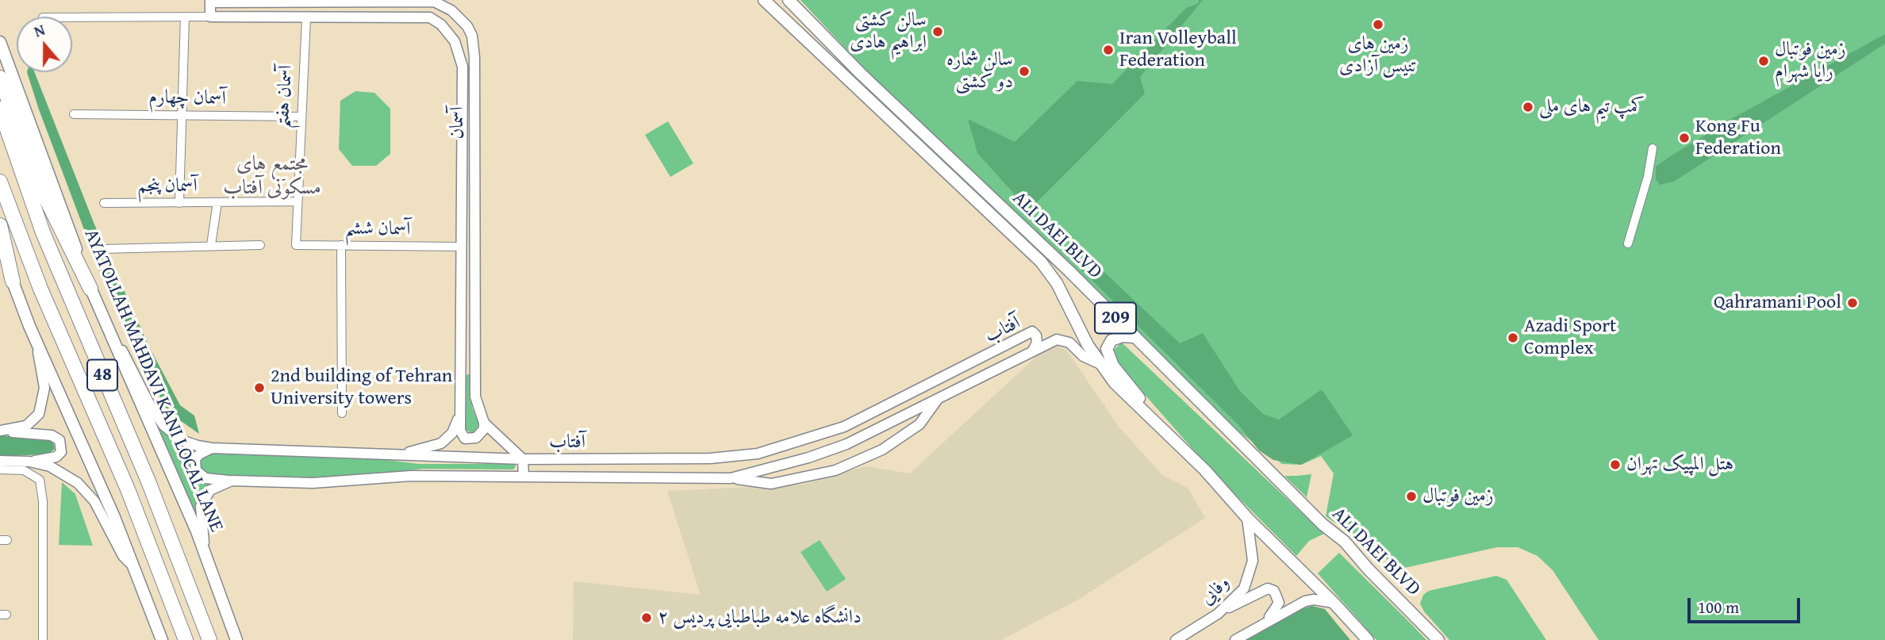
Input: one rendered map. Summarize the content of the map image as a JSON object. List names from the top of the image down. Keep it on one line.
{"streets":{"highway":["48"],"main road":["ALI DAEI BLVD","209","AYATOLLAH MAHDAVI KANI LOCAL LANE"],"street":["آسمان هفتم","آسمان چهارم","آسمان","آسمان پنجم","آسمان ششم","آفتاب","وفایی"]},"crossings":[["آسمان هفتم","آسمان چهارم"],["آسمان هفتم","آسمان"],["آسمان هفتم","آسمان پنجم"],["آسمان هفتم","آسمان ششم"],["آسمان","آسمان ششم"],["آسمان","آفتاب"],["ALI DAEI BLVD","آفتاب"],["ALI DAEI BLVD","وفایی"],["آفتاب","AYATOLLAH MAHDAVI KANI LOCAL LANE"]],"districts":["مجتمع های مسکونی آفتاب"],"places":["زمین های تنیس آزادی","سالن کشتی ابراهیم هادی","Iran Volleyball Federation","زمین فوتبال رایا شهرام","سالن شماره دو کشتی","کمپ تیم های ملی","Kong Fu Federation","Qahramani Pool","Azadi Sport Complex","2nd building of Tehran University towers","هتل المپیک تهران","زمین فوتبال","دانشگاه علامه طباطبایی پردیس ۲"],"scale_bar":"100 m","north":"top"}
